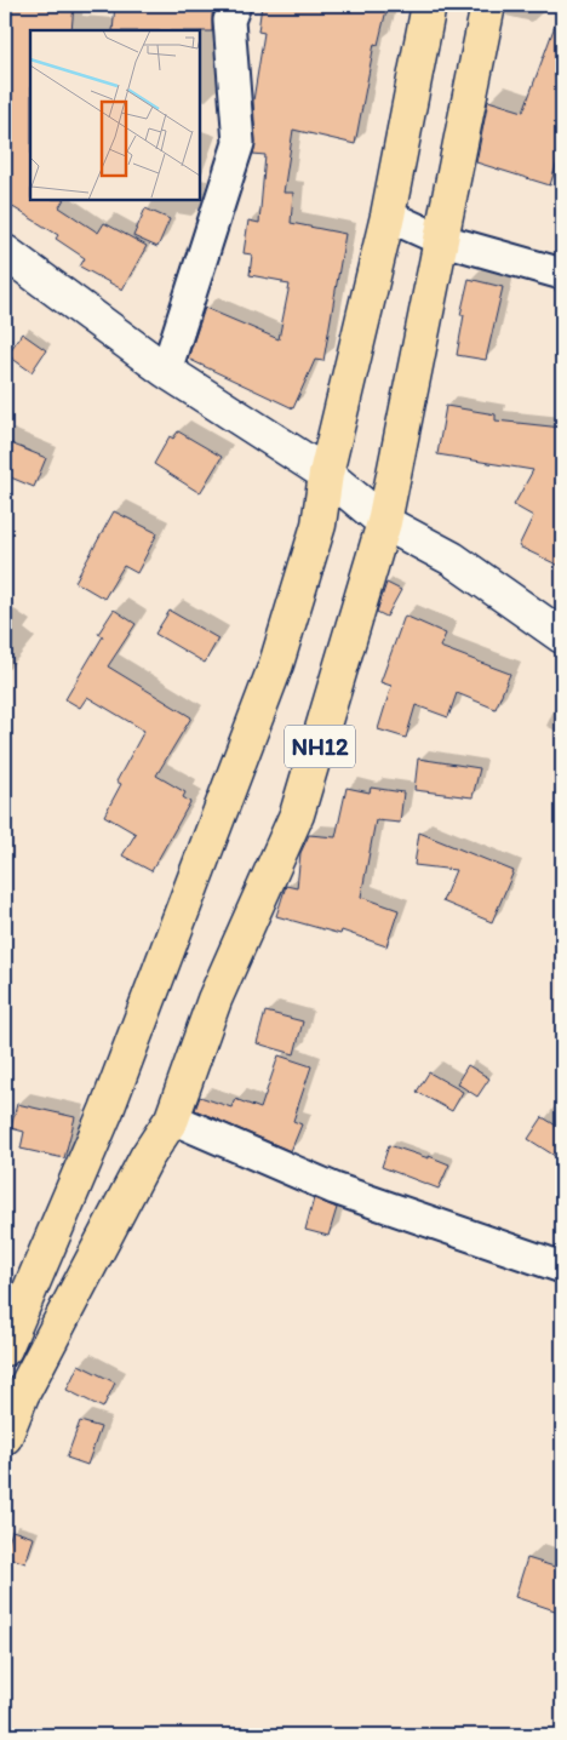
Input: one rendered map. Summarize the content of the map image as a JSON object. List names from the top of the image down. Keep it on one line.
{"streets":{"highway":["NH12"]}}
